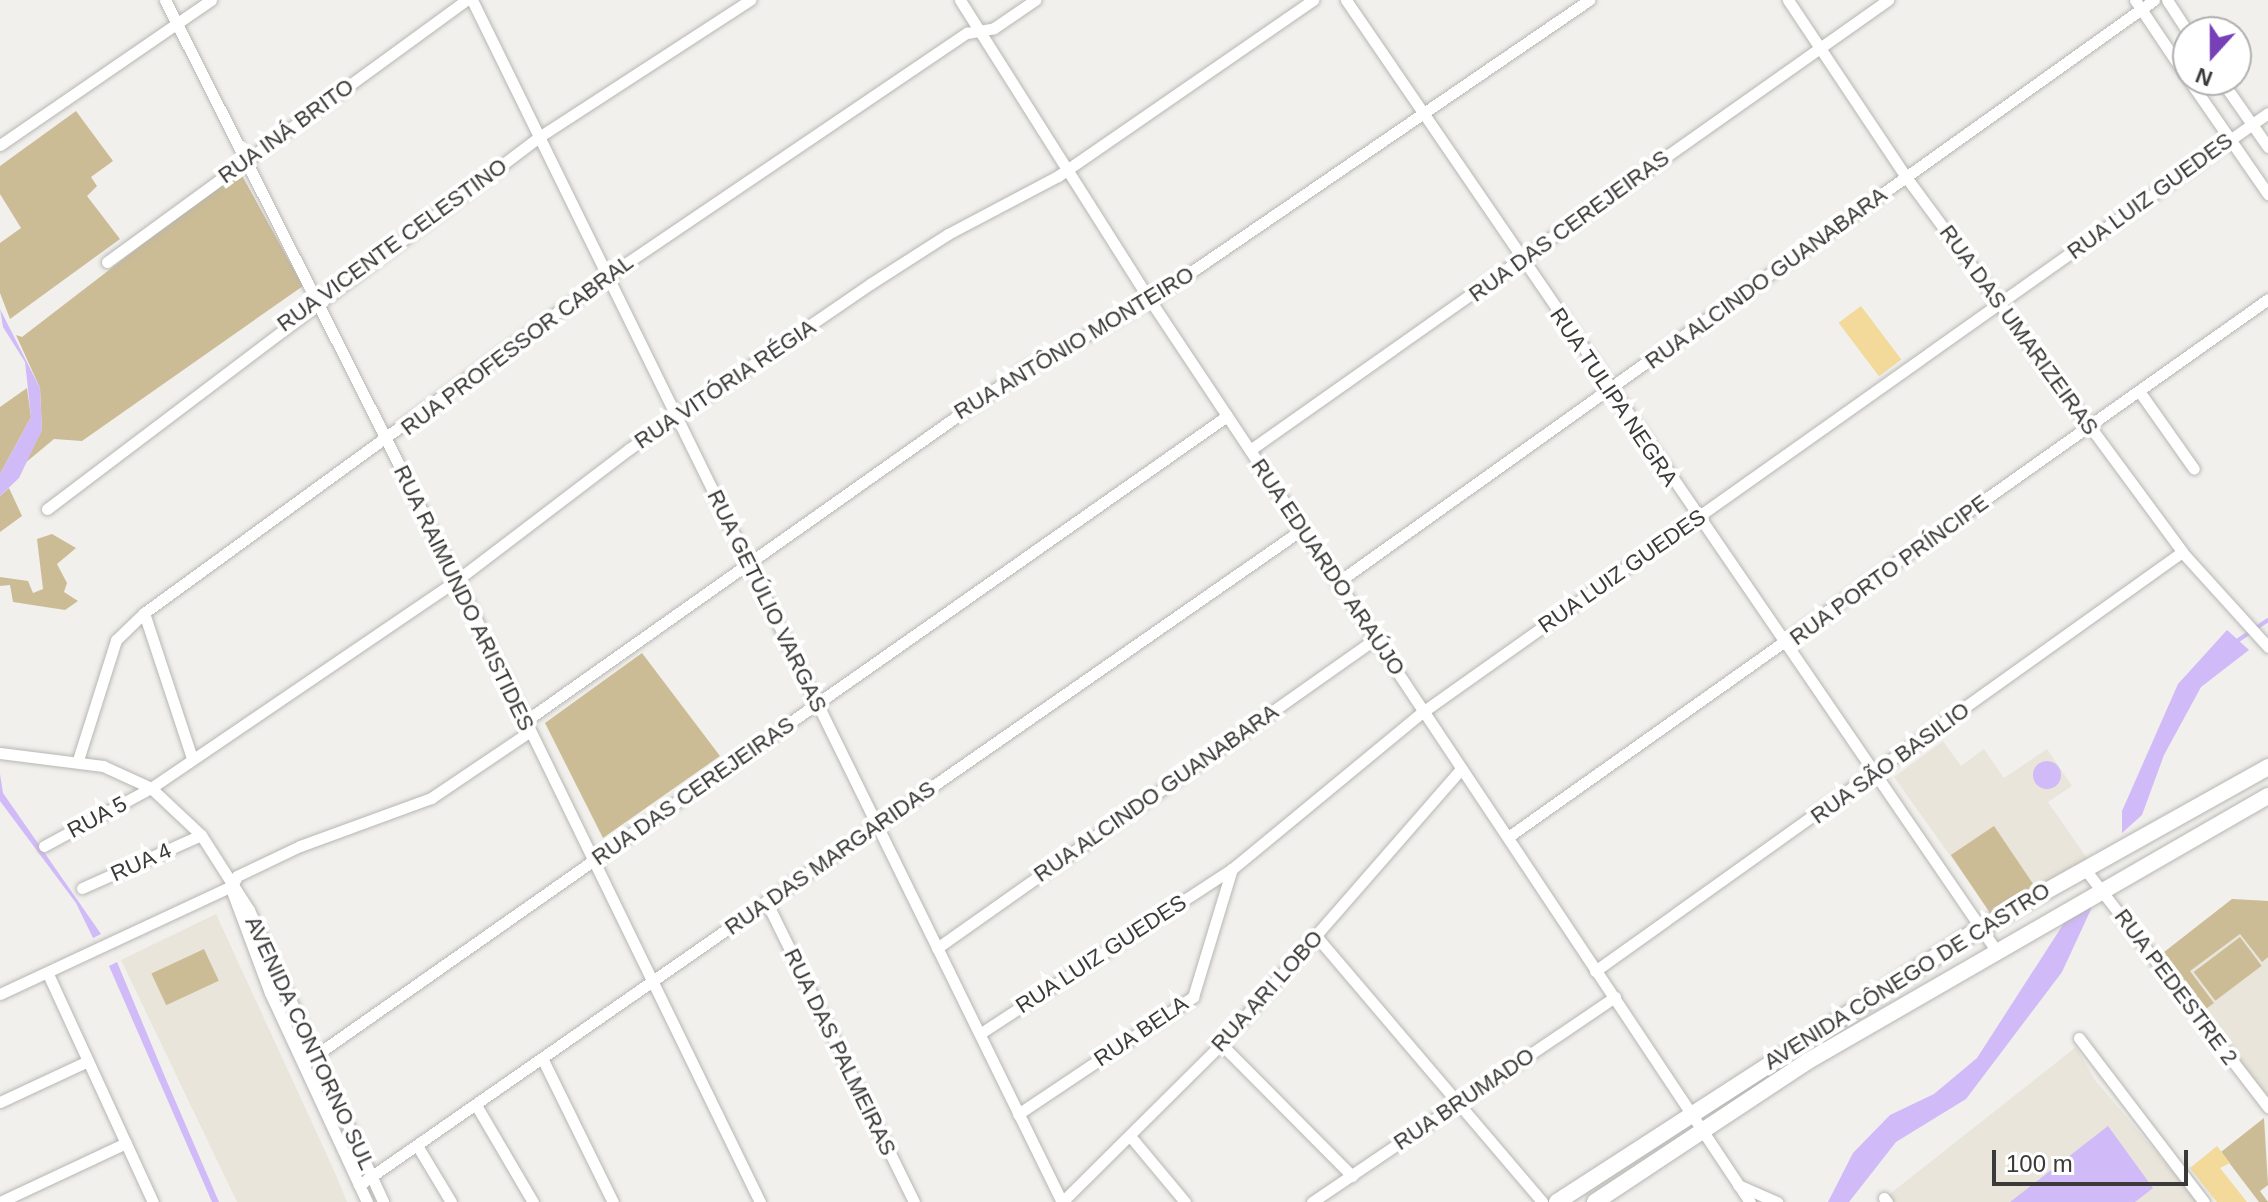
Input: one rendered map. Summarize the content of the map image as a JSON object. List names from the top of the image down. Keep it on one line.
{"streets":{"main road":["AVENIDA CÔNEGO DE CASTRO"],"street":["RUA INÁ BRITO","RUA LUIZ GUEDES","RUA DAS CEREJEIRAS","RUA VICENTE CELESTINO","RUA ALCINDO GUANABARA","RUA DAS UMARIZEIRAS","RUA ANTÔNIO MONTEIRO","RUA PROFESSOR CABRAL","RUA VITÓRIA RÉGIA","RUA TULIPA NEGRA","RUA EDUARDO ARAÚJO","RUA PORTO PRÍNCIPE","RUA RAIMUNDO ARISTIDES","RUA GETÚLIO VARGAS","RUA SÃO BASILIO","RUA 5","RUA DAS MARGARIDAS","RUA 4","RUA PEDESTRE 2","RUA ARI LOBO","RUA BELA","AVENIDA CONTORNO SUL","RUA DAS PALMEIRAS","RUA BRUMADO"]},"crossings":[["RUA INÁ BRITO","RUA RAIMUNDO ARISTIDES"],["RUA LUIZ GUEDES","RUA DAS UMARIZEIRAS"],["RUA LUIZ GUEDES","RUA TULIPA NEGRA"],["RUA LUIZ GUEDES","RUA EDUARDO ARAÚJO"],["RUA LUIZ GUEDES","RUA GETÚLIO VARGAS"],["RUA LUIZ GUEDES","RUA BELA"],["RUA DAS CEREJEIRAS","RUA DAS UMARIZEIRAS"],["RUA DAS CEREJEIRAS","RUA TULIPA NEGRA"],["RUA DAS CEREJEIRAS","RUA EDUARDO ARAÚJO"],["RUA DAS CEREJEIRAS","RUA RAIMUNDO ARISTIDES"],["RUA DAS CEREJEIRAS","RUA GETÚLIO VARGAS"],["RUA DAS CEREJEIRAS","AVENIDA CONTORNO SUL"],["RUA VICENTE CELESTINO","RUA RAIMUNDO ARISTIDES"],["RUA VICENTE CELESTINO","RUA GETÚLIO VARGAS"],["RUA ALCINDO GUANABARA","RUA DAS UMARIZEIRAS"],["RUA ALCINDO GUANABARA","RUA TULIPA NEGRA"],["RUA ALCINDO GUANABARA","RUA EDUARDO ARAÚJO"],["RUA ALCINDO GUANABARA","RUA GETÚLIO VARGAS"],["RUA DAS UMARIZEIRAS","RUA PORTO PRÍNCIPE"],["RUA DAS UMARIZEIRAS","RUA SÃO BASILIO"],["RUA ANTÔNIO MONTEIRO","RUA TULIPA NEGRA"],["RUA ANTÔNIO MONTEIRO","RUA EDUARDO ARAÚJO"],["RUA ANTÔNIO MONTEIRO","RUA RAIMUNDO ARISTIDES"],["RUA ANTÔNIO MONTEIRO","RUA GETÚLIO VARGAS"],["RUA ANTÔNIO MONTEIRO","AVENIDA CONTORNO SUL"],["RUA PROFESSOR CABRAL","RUA EDUARDO ARAÚJO"],["RUA PROFESSOR CABRAL","RUA RAIMUNDO ARISTIDES"],["RUA PROFESSOR CABRAL","RUA GETÚLIO VARGAS"],["RUA PROFESSOR CABRAL","AVENIDA CONTORNO SUL"],["RUA VITÓRIA RÉGIA","RUA EDUARDO ARAÚJO"],["RUA VITÓRIA RÉGIA","RUA RAIMUNDO ARISTIDES"],["RUA VITÓRIA RÉGIA","RUA GETÚLIO VARGAS"],["RUA VITÓRIA RÉGIA","RUA 5"],["RUA VITÓRIA RÉGIA","AVENIDA CONTORNO SUL"],["RUA TULIPA NEGRA","RUA PORTO PRÍNCIPE"],["RUA TULIPA NEGRA","RUA SÃO BASILIO"],["RUA TULIPA NEGRA","AVENIDA CÔNEGO DE CASTRO"],["RUA EDUARDO ARAÚJO","RUA PORTO PRÍNCIPE"],["RUA EDUARDO ARAÚJO","RUA SÃO BASILIO"],["RUA EDUARDO ARAÚJO","RUA DAS MARGARIDAS"],["RUA EDUARDO ARAÚJO","AVENIDA CÔNEGO DE CASTRO"],["RUA EDUARDO ARAÚJO","RUA ARI LOBO"],["RUA EDUARDO ARAÚJO","RUA BRUMADO"],["RUA RAIMUNDO ARISTIDES","RUA DAS MARGARIDAS"],["RUA GETÚLIO VARGAS","RUA DAS MARGARIDAS"],["RUA GETÚLIO VARGAS","RUA ARI LOBO"],["RUA GETÚLIO VARGAS","RUA BELA"],["RUA 5","AVENIDA CONTORNO SUL"],["RUA DAS MARGARIDAS","AVENIDA CONTORNO SUL"],["RUA DAS MARGARIDAS","RUA DAS PALMEIRAS"],["RUA 4","AVENIDA CONTORNO SUL"],["AVENIDA CÔNEGO DE CASTRO","RUA PEDESTRE 2"]],"scale_bar":"100 m","north":"bottom"}
